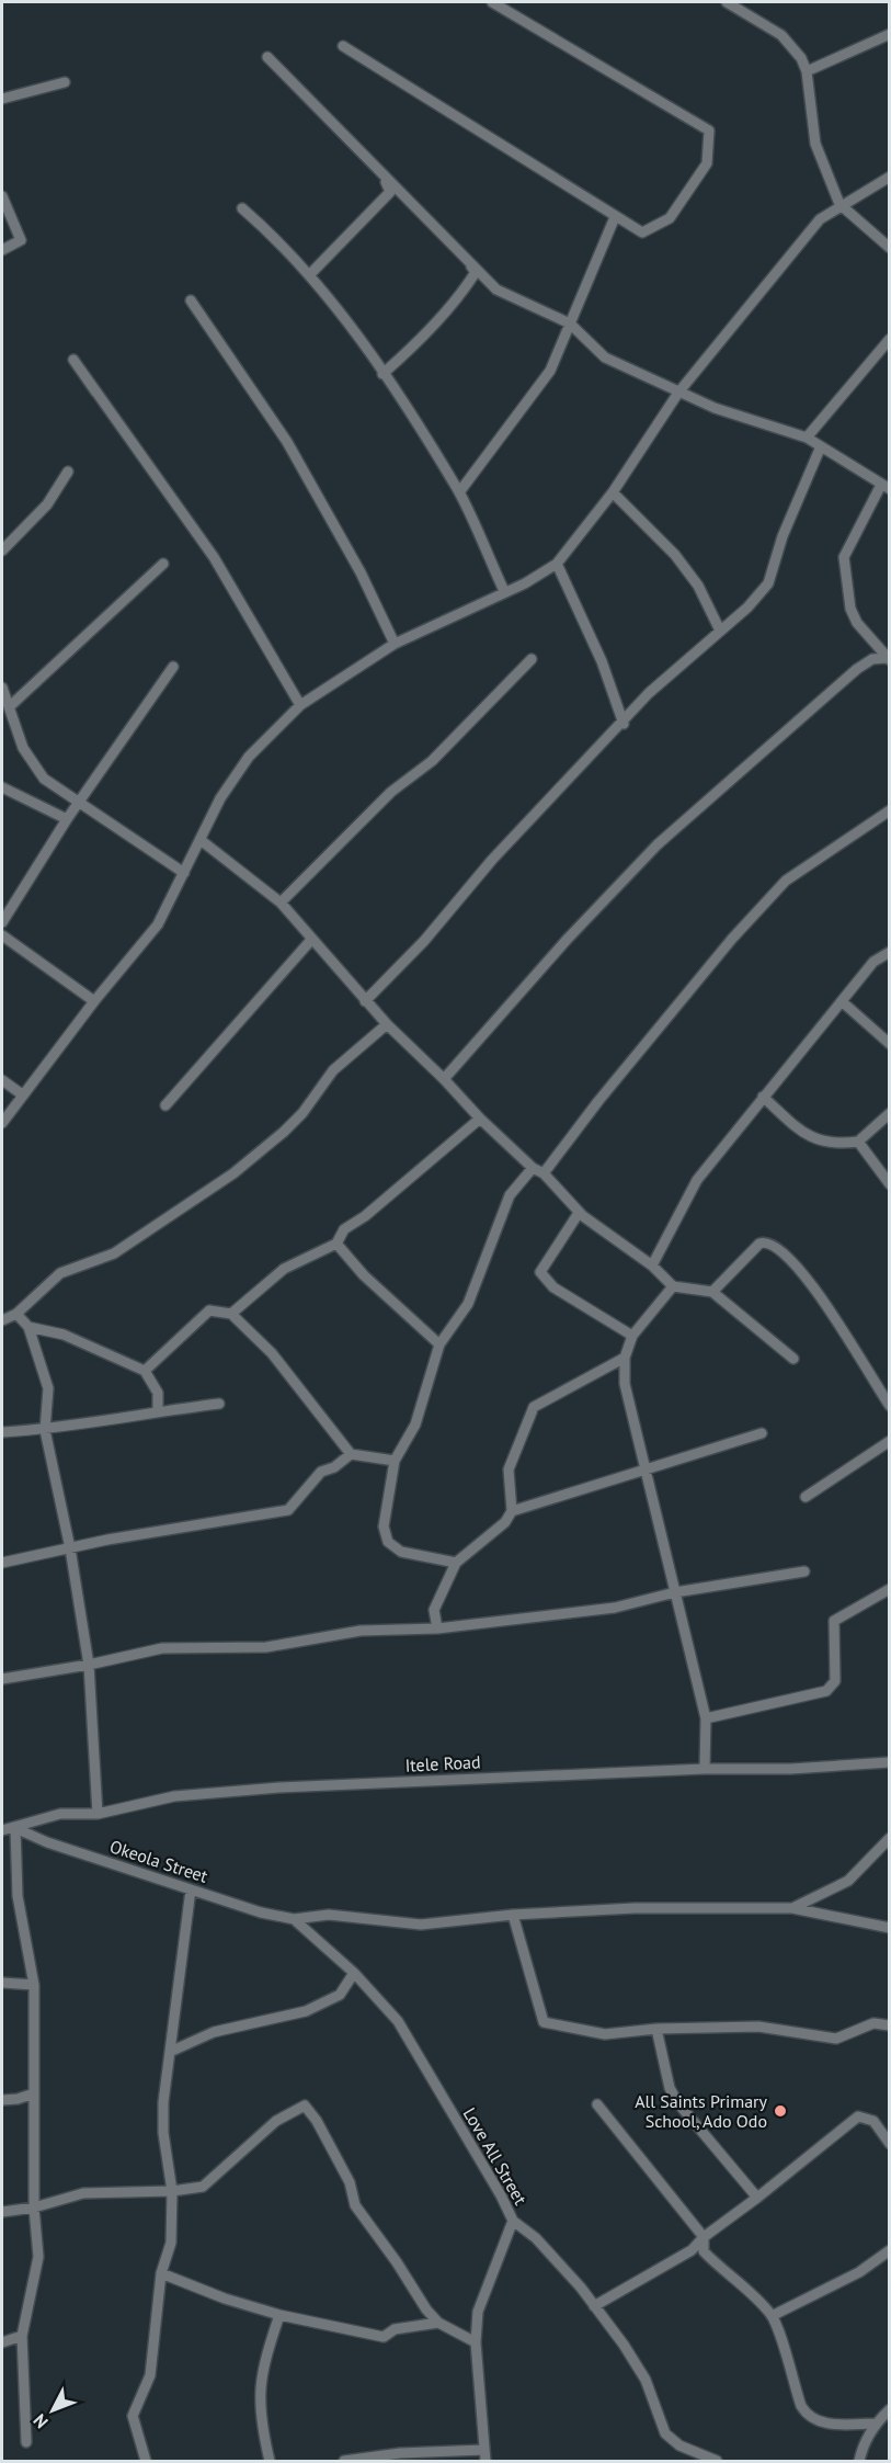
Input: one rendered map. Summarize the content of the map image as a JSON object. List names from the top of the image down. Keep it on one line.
{"streets":{"street":["Itele Road","Okeola Street","Love All Street"]},"crossings":[["Itele Road","Okeola Street"],["Okeola Street","Love All Street"]],"places":["All Saints Primary School, Ado Odo"],"north":"bottom left"}
